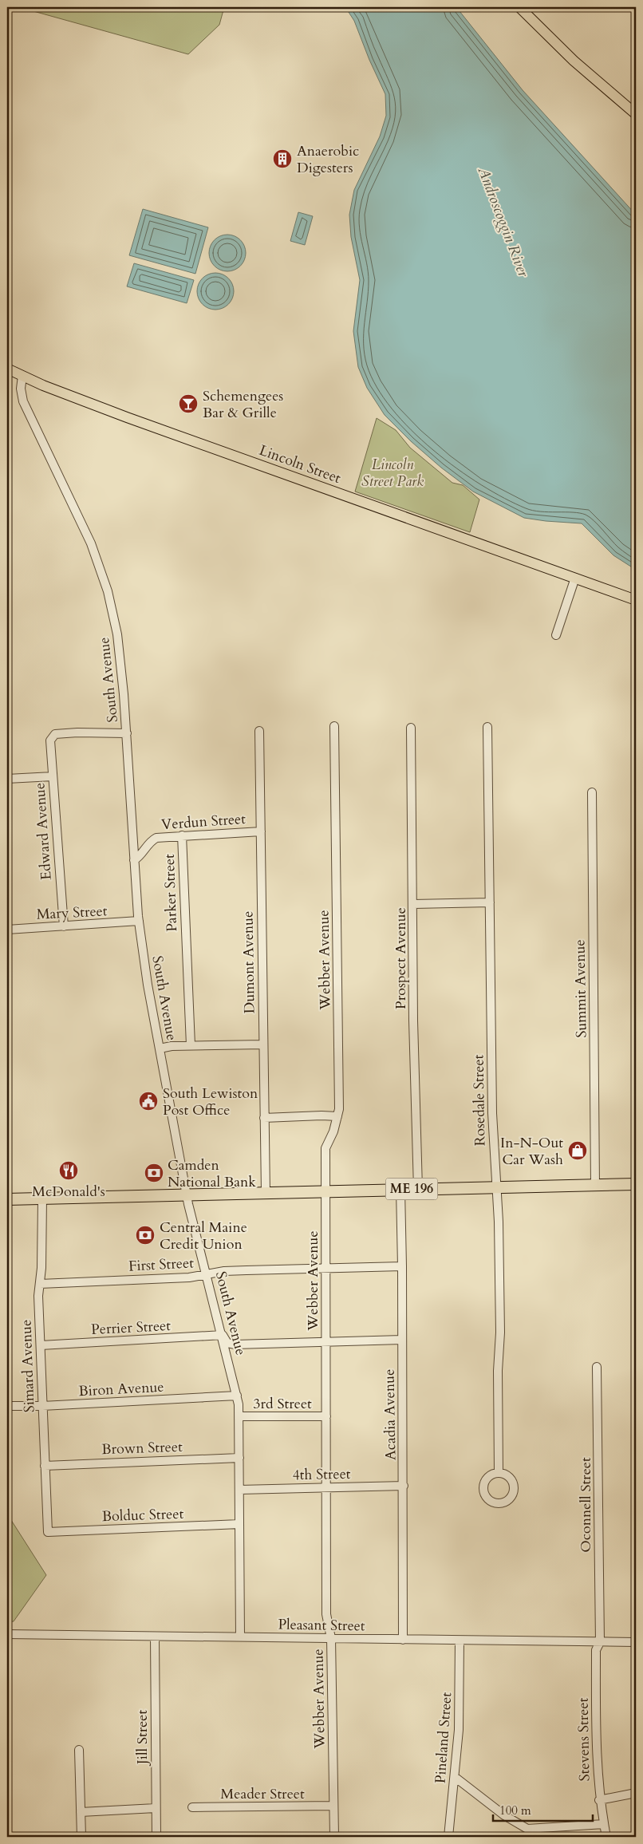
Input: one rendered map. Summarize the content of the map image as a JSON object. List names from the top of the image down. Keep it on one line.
{"streets":{"highway":["ME 196"],"main road":["Lincoln Street"],"street":["South Avenue","Verdun Street","Edward Avenue","Parker Street","Mary Street","Prospect Avenue","Webber Avenue","Dumont Avenue","Summit Avenue","Rosedale Street","First Street","Perrier Street","Simard Avenue","Biron Avenue","3rd Street","Acadia Avenue","Brown Street","4th Street","Oconnell Street","Bolduc Street","Pleasant Street","Jill Street","Pineland Street","Stevens Street","Meader Street"]},"crossings":[["Lincoln Street","South Avenue"],["South Avenue","Verdun Street"],["South Avenue","Edward Avenue"],["South Avenue","Mary Street"],["South Avenue","ME 196"],["South Avenue","First Street"],["South Avenue","Perrier Street"],["South Avenue","Biron Avenue"],["South Avenue","3rd Street"],["South Avenue","Brown Street"],["South Avenue","4th Street"],["South Avenue","Bolduc Street"],["South Avenue","Pleasant Street"],["Verdun Street","Parker Street"],["Verdun Street","Dumont Avenue"],["Edward Avenue","Mary Street"],["Prospect Avenue","ME 196"],["Webber Avenue","ME 196"],["Webber Avenue","First Street"],["Webber Avenue","3rd Street"],["Webber Avenue","4th Street"],["Webber Avenue","Pleasant Street"],["Webber Avenue","Meader Street"],["Dumont Avenue","ME 196"],["Summit Avenue","ME 196"],["Rosedale Street","ME 196"],["ME 196","Simard Avenue"],["ME 196","Acadia Avenue"],["First Street","Simard Avenue"],["First Street","Acadia Avenue"],["Perrier Street","Simard Avenue"],["Simard Avenue","Biron Avenue"],["Simard Avenue","Brown Street"],["Simard Avenue","Bolduc Street"],["Acadia Avenue","4th Street"],["Acadia Avenue","Pleasant Street"],["Oconnell Street","Pleasant Street"],["Oconnell Street","Stevens Street"],["Pleasant Street","Jill Street"],["Pleasant Street","Pineland Street"],["Pleasant Street","Stevens Street"]],"water":["Androscoggin River"],"parks":["Lincoln Street Park"],"places":{"building":["Anaerobic Digesters"],"bar":["Schemengees Bar & Grille"],"public building":["South Lewiston Post Office"],"shop":["In-N-Out Car Wash"],"restaurant":["McDonald's"],"bank":["Camden National Bank","Central Maine Credit Union"]},"scale_bar":"100 m"}
